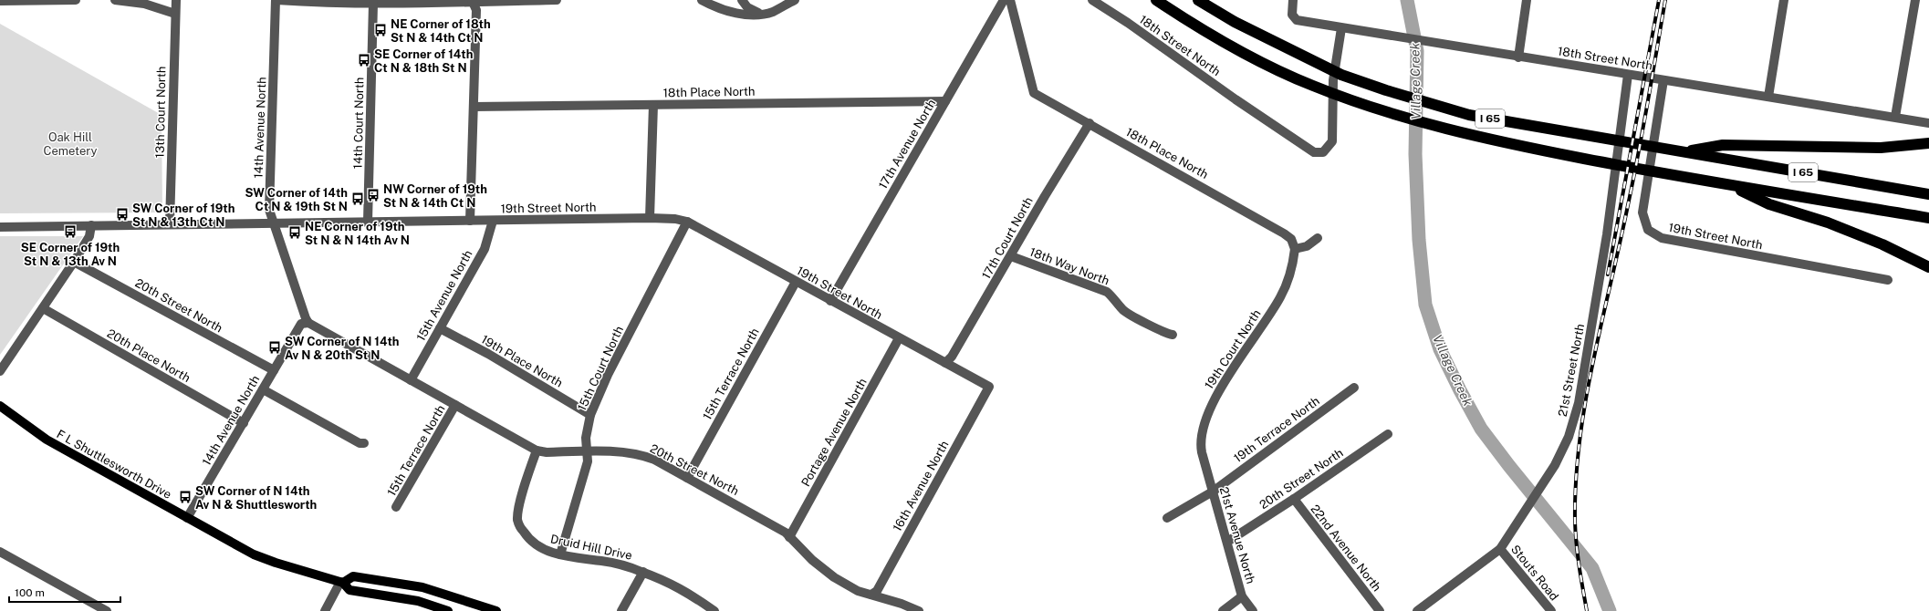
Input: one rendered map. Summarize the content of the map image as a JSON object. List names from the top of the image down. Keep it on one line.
{"streets":{"highway":["I 65"],"main road":["F L Shuttlesworth Drive"],"street":["18th Street North","18th Place North","13th Court North","14th Court North","14th Avenue North","17th Avenue North","19th Street North","17th Court North","18th Way North","15th Avenue North","20th Street North","19th Court North","20th Place North","19th Place North","15th Court North","21st Street North","15th Terrace North","19th Terrace North","Portage Avenue North","16th Avenue North","21st Avenue North","Druid Hill Drive","22nd Avenue North","Stouts Road"]},"crossings":[["18th Street North","19th Street North"],["18th Street North","21st Street North"],["18th Place North","17th Avenue North"],["18th Place North","17th Court North"],["18th Place North","19th Court North"],["13th Court North","19th Street North"],["I 65","21st Street North"],["14th Court North","19th Street North"],["14th Avenue North","19th Street North"],["14th Avenue North","20th Street North"],["14th Avenue North","20th Place North"],["14th Avenue North","F L Shuttlesworth Drive"],["17th Avenue North","19th Street North"],["19th Street North","17th Court North"],["19th Street North","15th Avenue North"],["19th Street North","15th Court North"],["19th Street North","15th Terrace North"],["19th Street North","Portage Avenue North"],["19th Street North","16th Avenue North"],["17th Court North","18th Way North"],["15th Avenue North","20th Street North"],["15th Avenue North","19th Place North"],["20th Street North","15th Court North"],["20th Street North","15th Terrace North"],["20th Street North","Portage Avenue North"],["20th Street North","16th Avenue North"],["20th Street North","21st Avenue North"],["20th Street North","Druid Hill Drive"],["20th Street North","22nd Avenue North"],["19th Court North","21st Avenue North"],["19th Place North","15th Court North"],["15th Court North","Druid Hill Drive"],["21st Street North","Stouts Road"],["19th Terrace North","21st Avenue North"]],"water":["Village Creek"],"parks":["Oak Hill Cemetery"],"places":{"bus stop":["NE Corner of 18th St N & 14th Ct N","SE Corner of 14th Ct N & 18th St N","NW Corner of 19th St N & 14th Ct N","SW Corner of 14th Ct N & 19th St N","SW Corner of 19th St N & 13th Ct N","SE Corner of 19th St N & 13th Av N","NE Corner of 19th St N & N 14th Av N","SW Corner of N 14th Av N & 20th St N","SW Corner of N 14th Av N & Shuttlesworth"]},"scale_bar":"100 m"}
